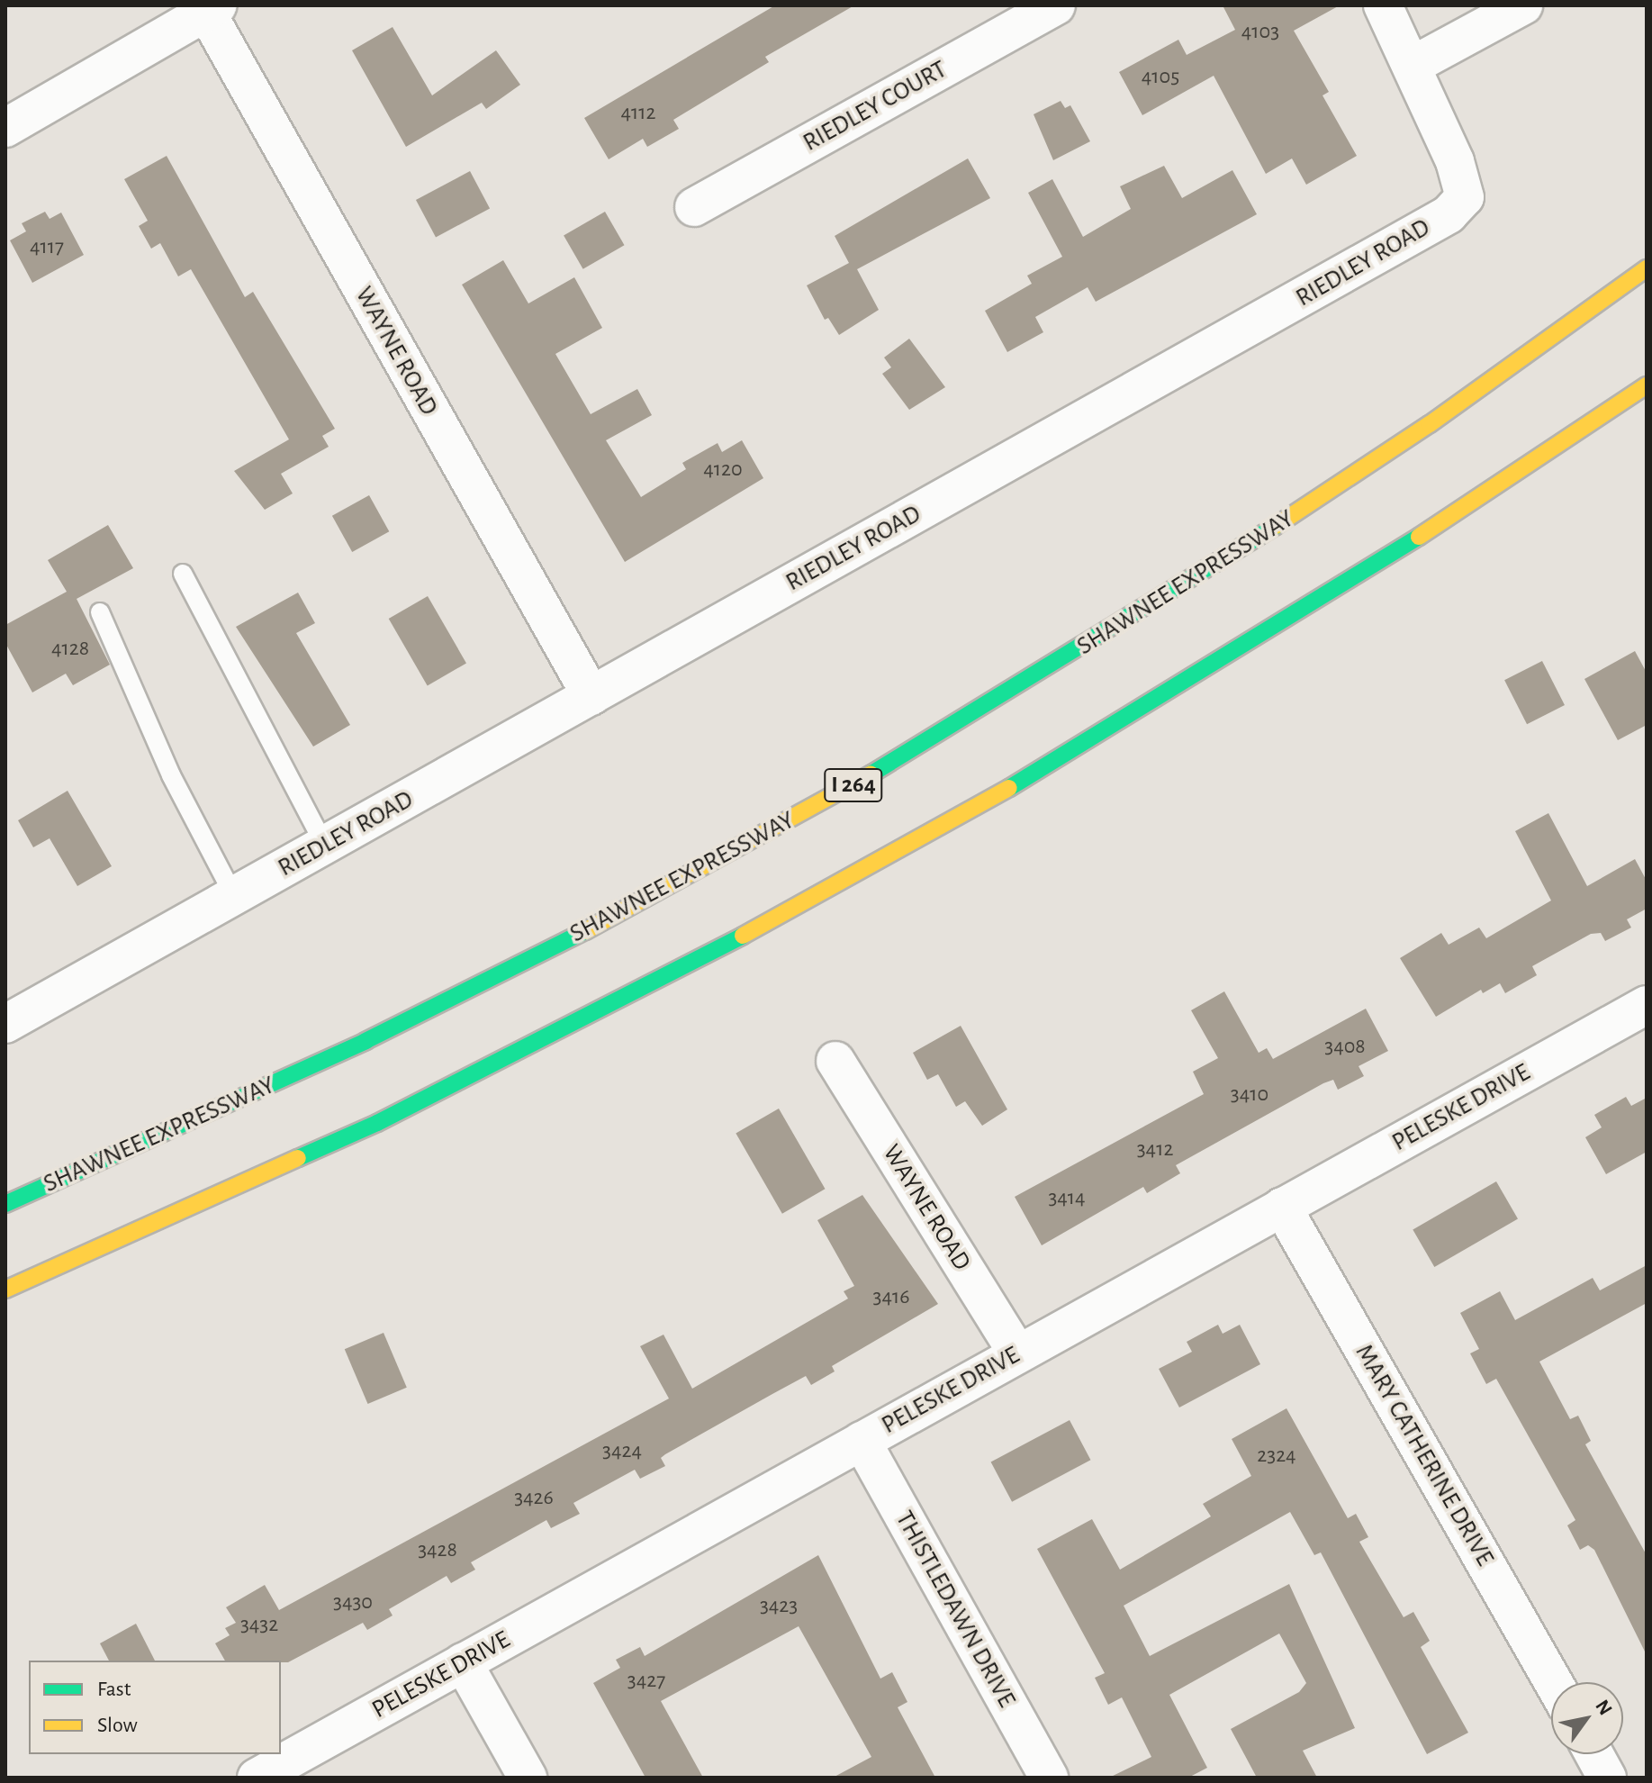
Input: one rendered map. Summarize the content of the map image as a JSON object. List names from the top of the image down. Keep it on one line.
{"streets":{"highway":["SHAWNEE EXPRESSWAY","I 264"],"street":["RIEDLEY COURT","RIEDLEY ROAD","WAYNE ROAD","PELESKE DRIVE","MARY CATHERINE DRIVE","THISTLEDAWN DRIVE"]},"crossings":[["RIEDLEY ROAD","WAYNE ROAD"],["WAYNE ROAD","PELESKE DRIVE"],["PELESKE DRIVE","MARY CATHERINE DRIVE"],["PELESKE DRIVE","THISTLEDAWN DRIVE"]],"house_numbers":["4103","4105","4112","4117","4120","4128","3408","3410","3412","3414","3416","3424","2324","3426","3428","3430","3423","3432","3427"],"legend":["Fast","Slow"],"north":"top right"}
